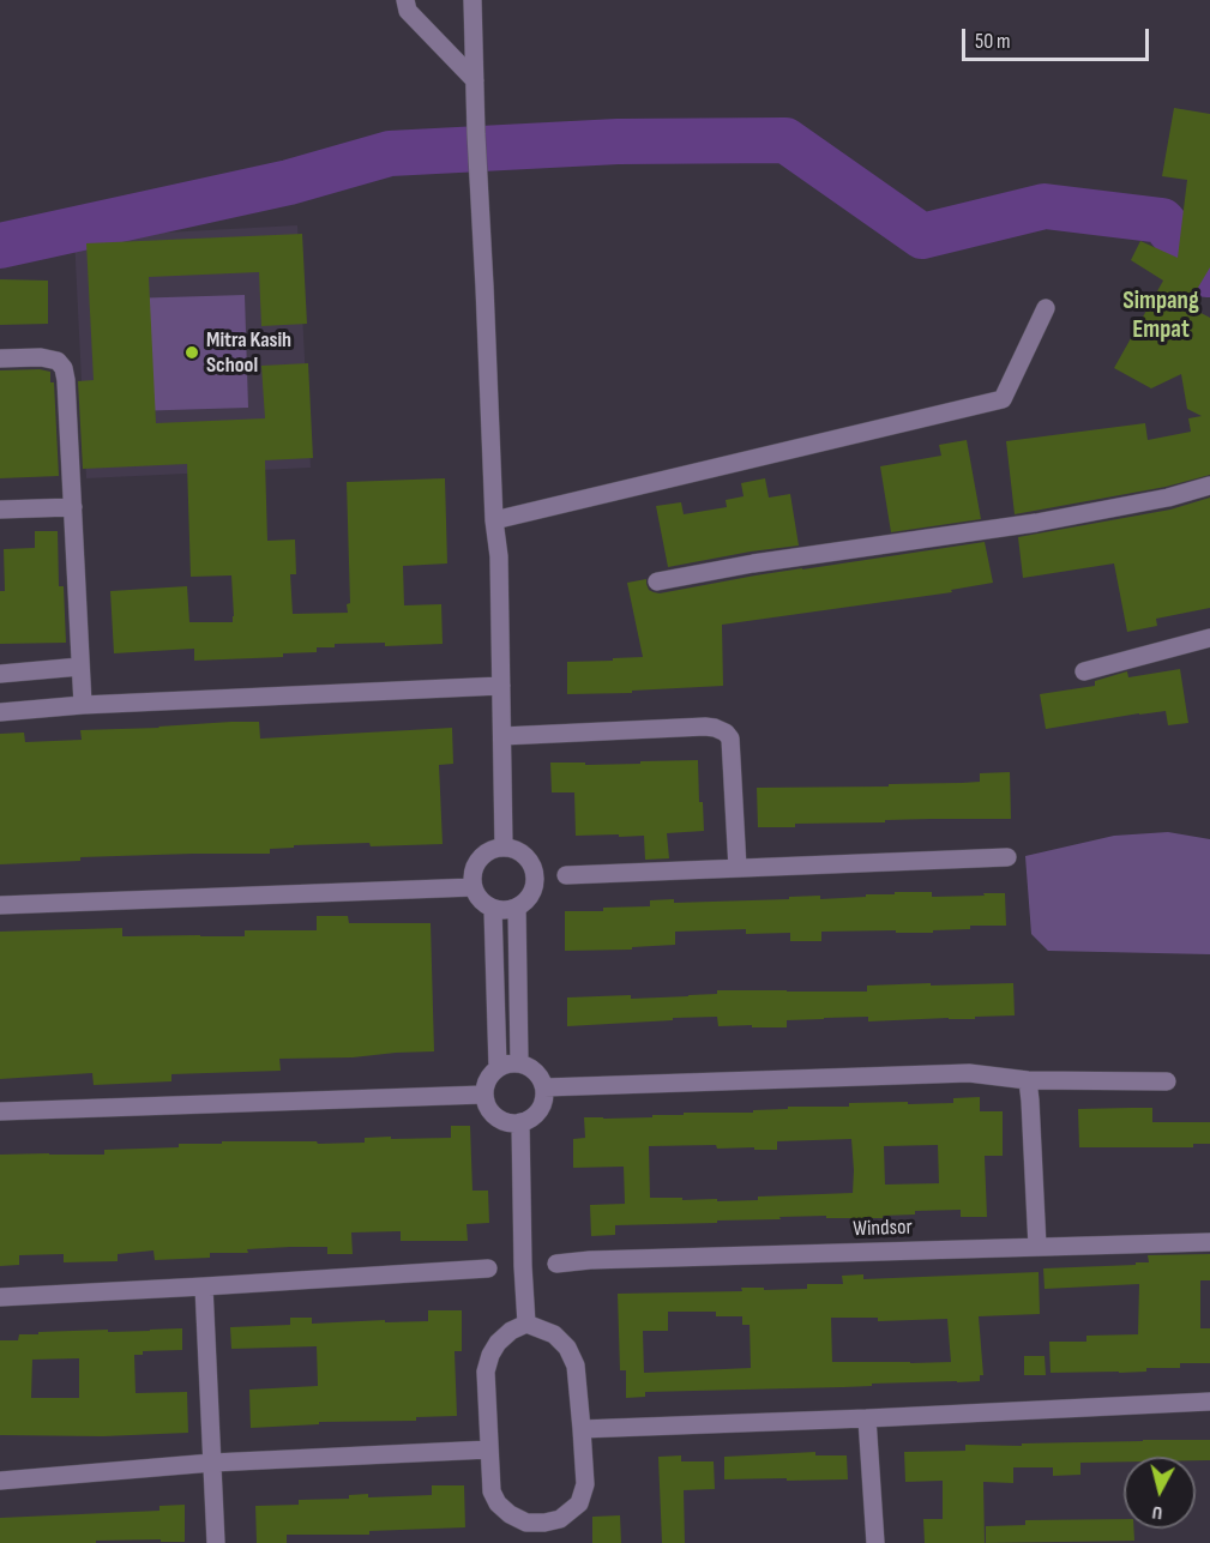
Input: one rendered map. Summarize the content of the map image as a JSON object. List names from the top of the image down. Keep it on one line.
{"streets":{"street":["Windsor"]},"districts":["Simpang Empat"],"places":["Mitra Kasih School"],"scale_bar":"50 m","north":"bottom"}
